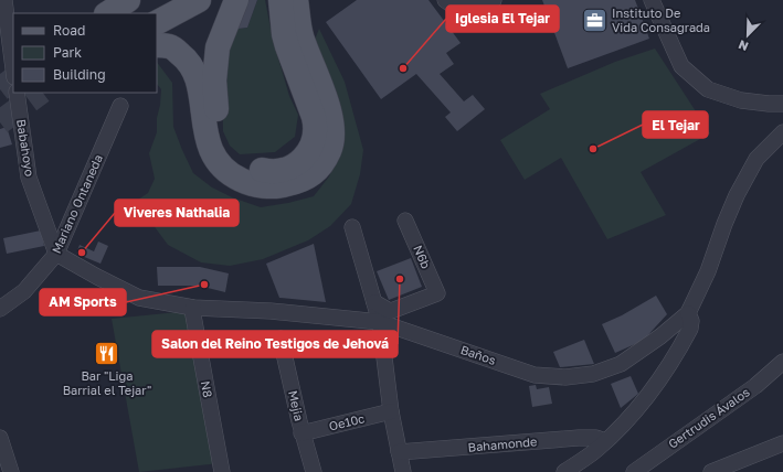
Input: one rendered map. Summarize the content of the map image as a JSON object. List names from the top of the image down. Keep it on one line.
{"streets":{"street":["Babahoyo","Mariano Ontaneda","N6b","Baños","N8","Mejia","Gertrudis Ávalos","Oe10c","Bahamonde"]},"crossings":[["Babahoyo","Mariano Ontaneda"],["Babahoyo","Baños"],["Mariano Ontaneda","Baños"],["Baños","N8"],["Mejia","Oe10c"]],"places":{"office":["Instituto De Vida Consagrada"],"other":["Iglesia El Tejar","El Tejar","Viveres Nathalia","Salon del Reino Testigos de Jehová","AM Sports"],"restaurant":["Bar \"Liga Barrial el Tejar\""]},"legend":["Road","Park","Building"],"north":"bottom left"}
